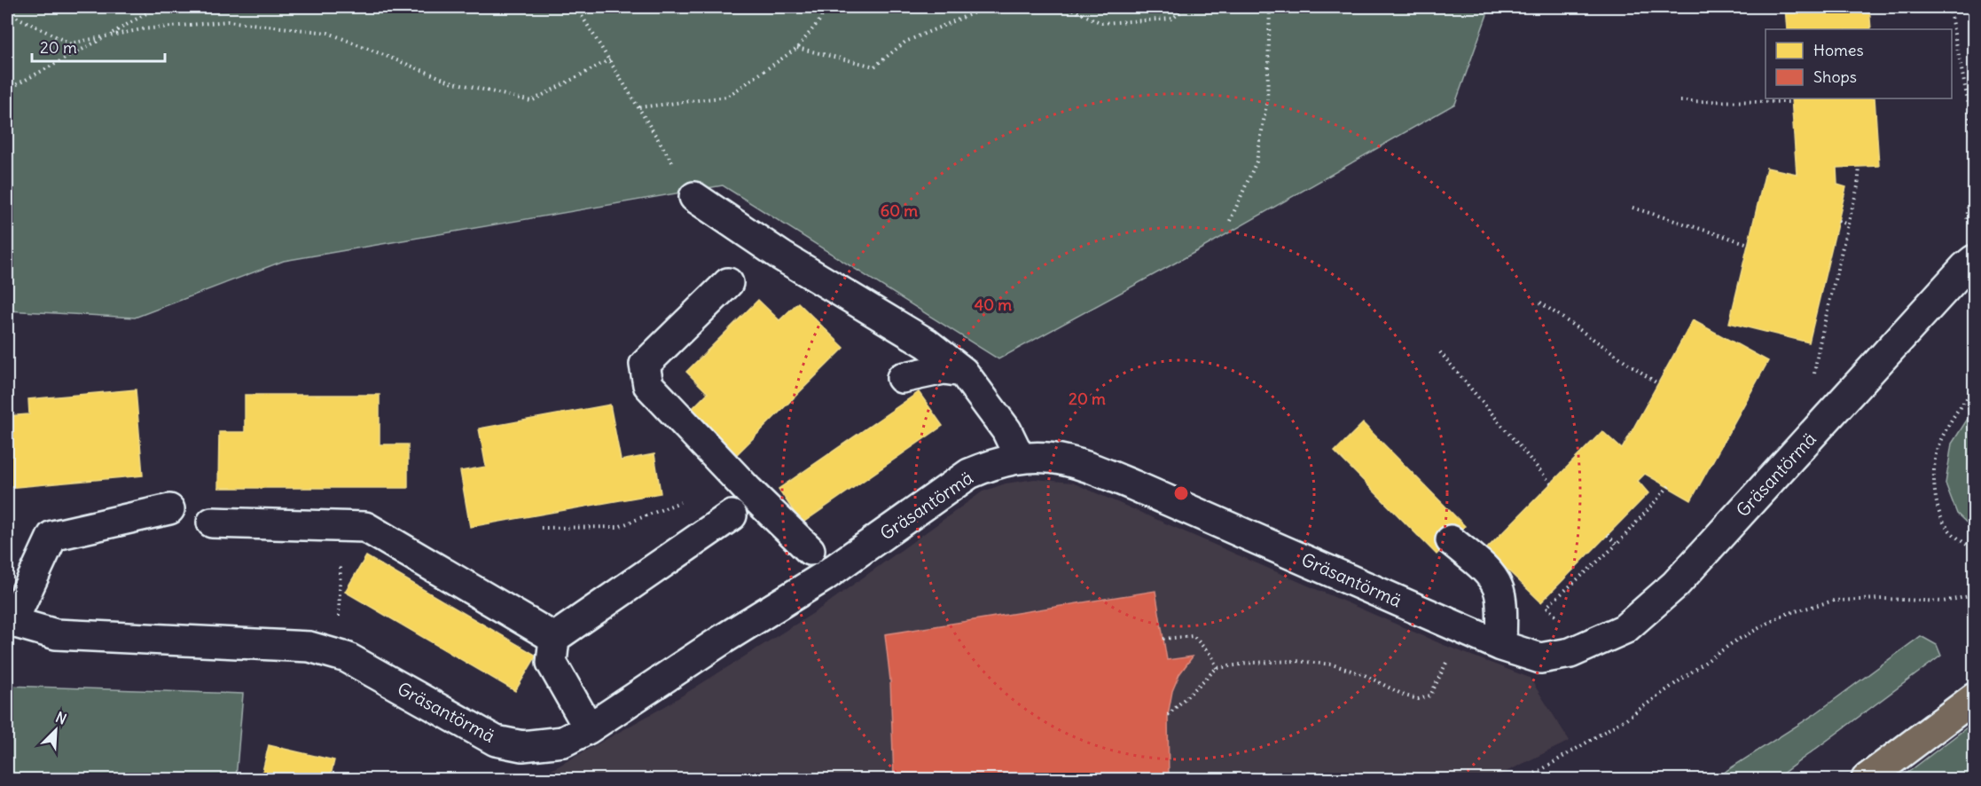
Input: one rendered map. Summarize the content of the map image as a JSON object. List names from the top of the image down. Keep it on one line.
{"streets":{"street":["Gräsantörmä"]},"legend":["Homes","Shops"],"scale_bar":"20 m","north":"top right","rings":["60 m","40 m","20 m"]}
